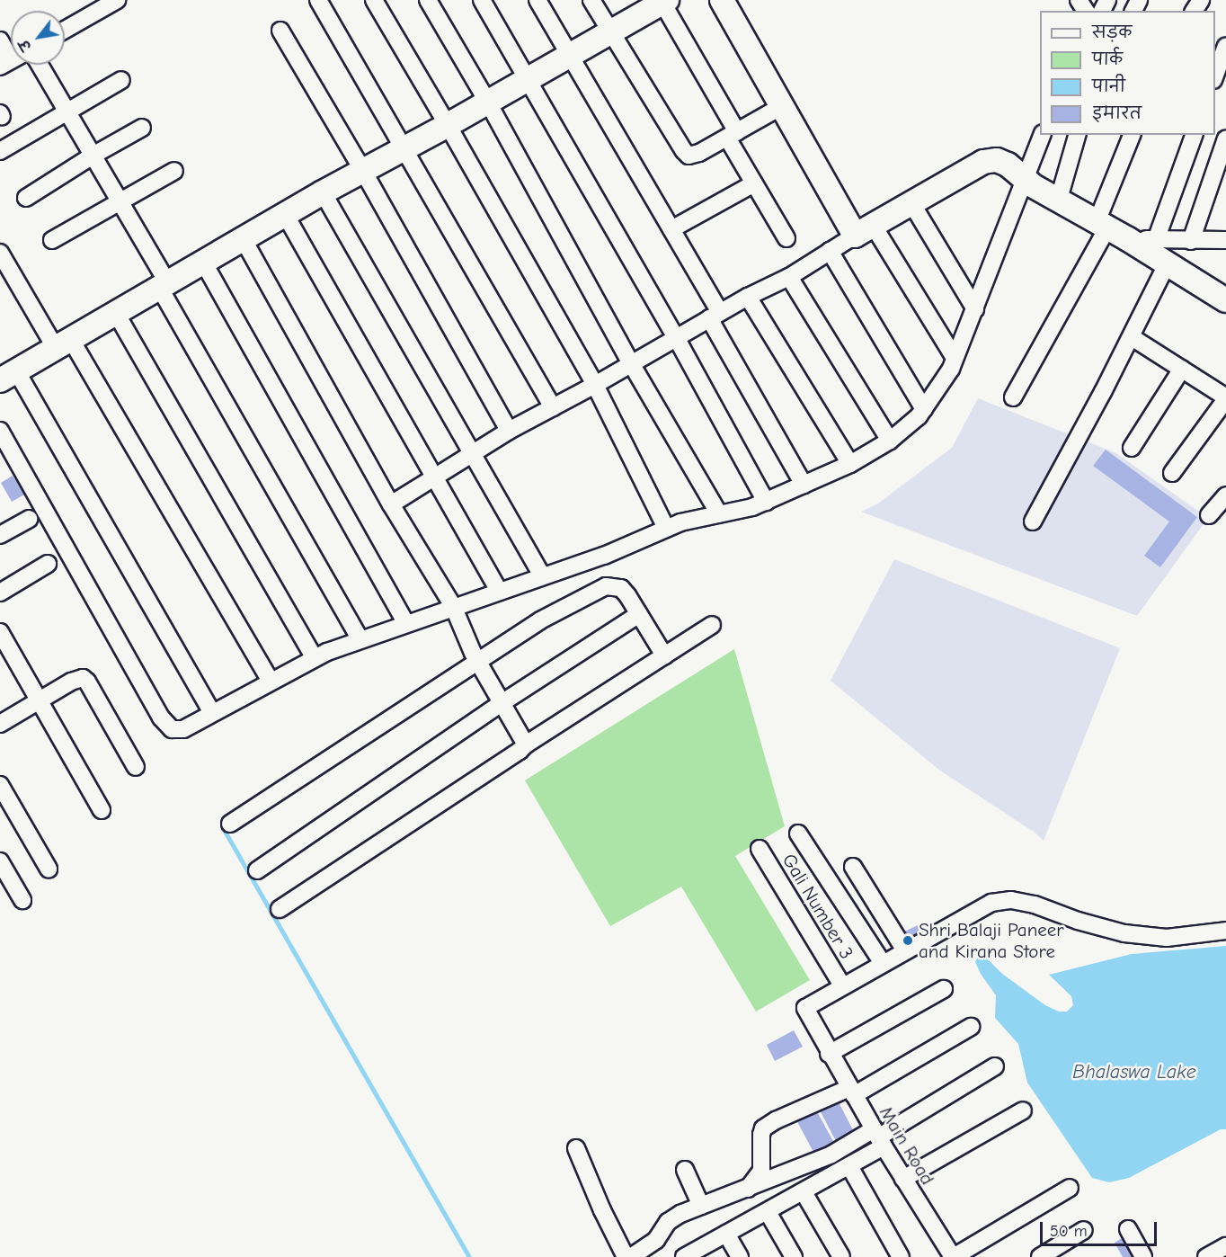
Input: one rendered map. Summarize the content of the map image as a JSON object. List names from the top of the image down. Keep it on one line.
{"streets":{"street":["Gali Number 3","Main Road"]},"crossings":[["Gali Number 3","Main Road"]],"water":["Bhalaswa Lake"],"places":["Shri Balaji Paneer and Kirana Store"],"legend":["सड़क","पार्क","पानी","इमारत"],"scale_bar":"50 m","north":"bottom left"}
